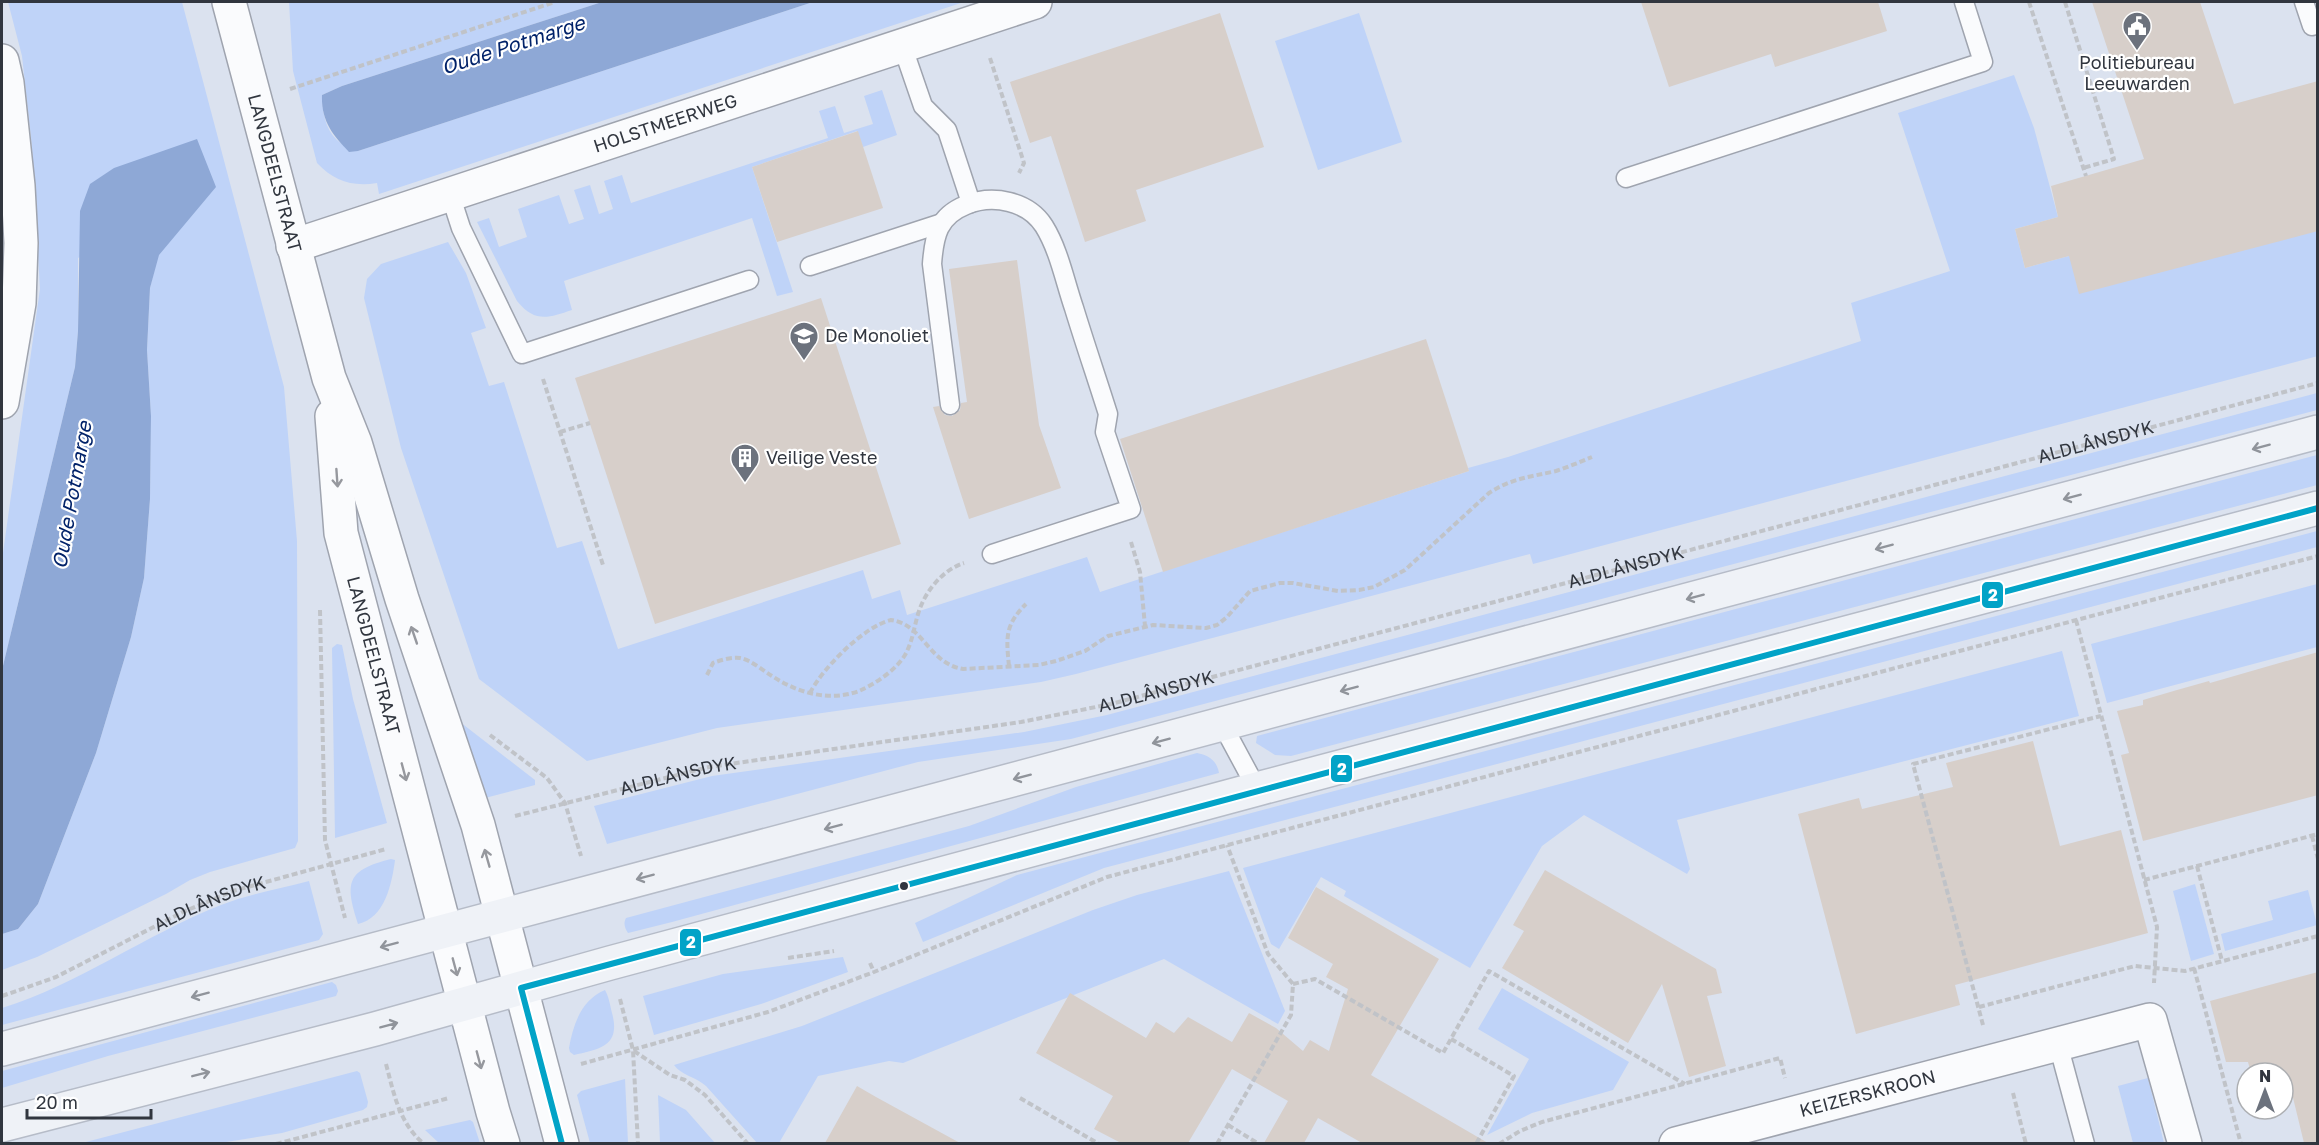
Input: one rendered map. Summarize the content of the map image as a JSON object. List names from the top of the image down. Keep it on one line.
{"streets":{"street":["HOLSTMEERWEG","LANGDEELSTRAAT","KEIZERSKROON"],"path":["ALDLÂNSDYK"]},"crossings":[["HOLSTMEERWEG","LANGDEELSTRAAT"],["LANGDEELSTRAAT","ALDLÂNSDYK"]],"water":["Oude Potmarge"],"places":{"public building":["Politiebureau Leeuwarden"],"school or university":["De Monoliet"],"building":["Veilige Veste"]},"lines":["transit line 2"],"scale_bar":"20 m","north":"top"}
